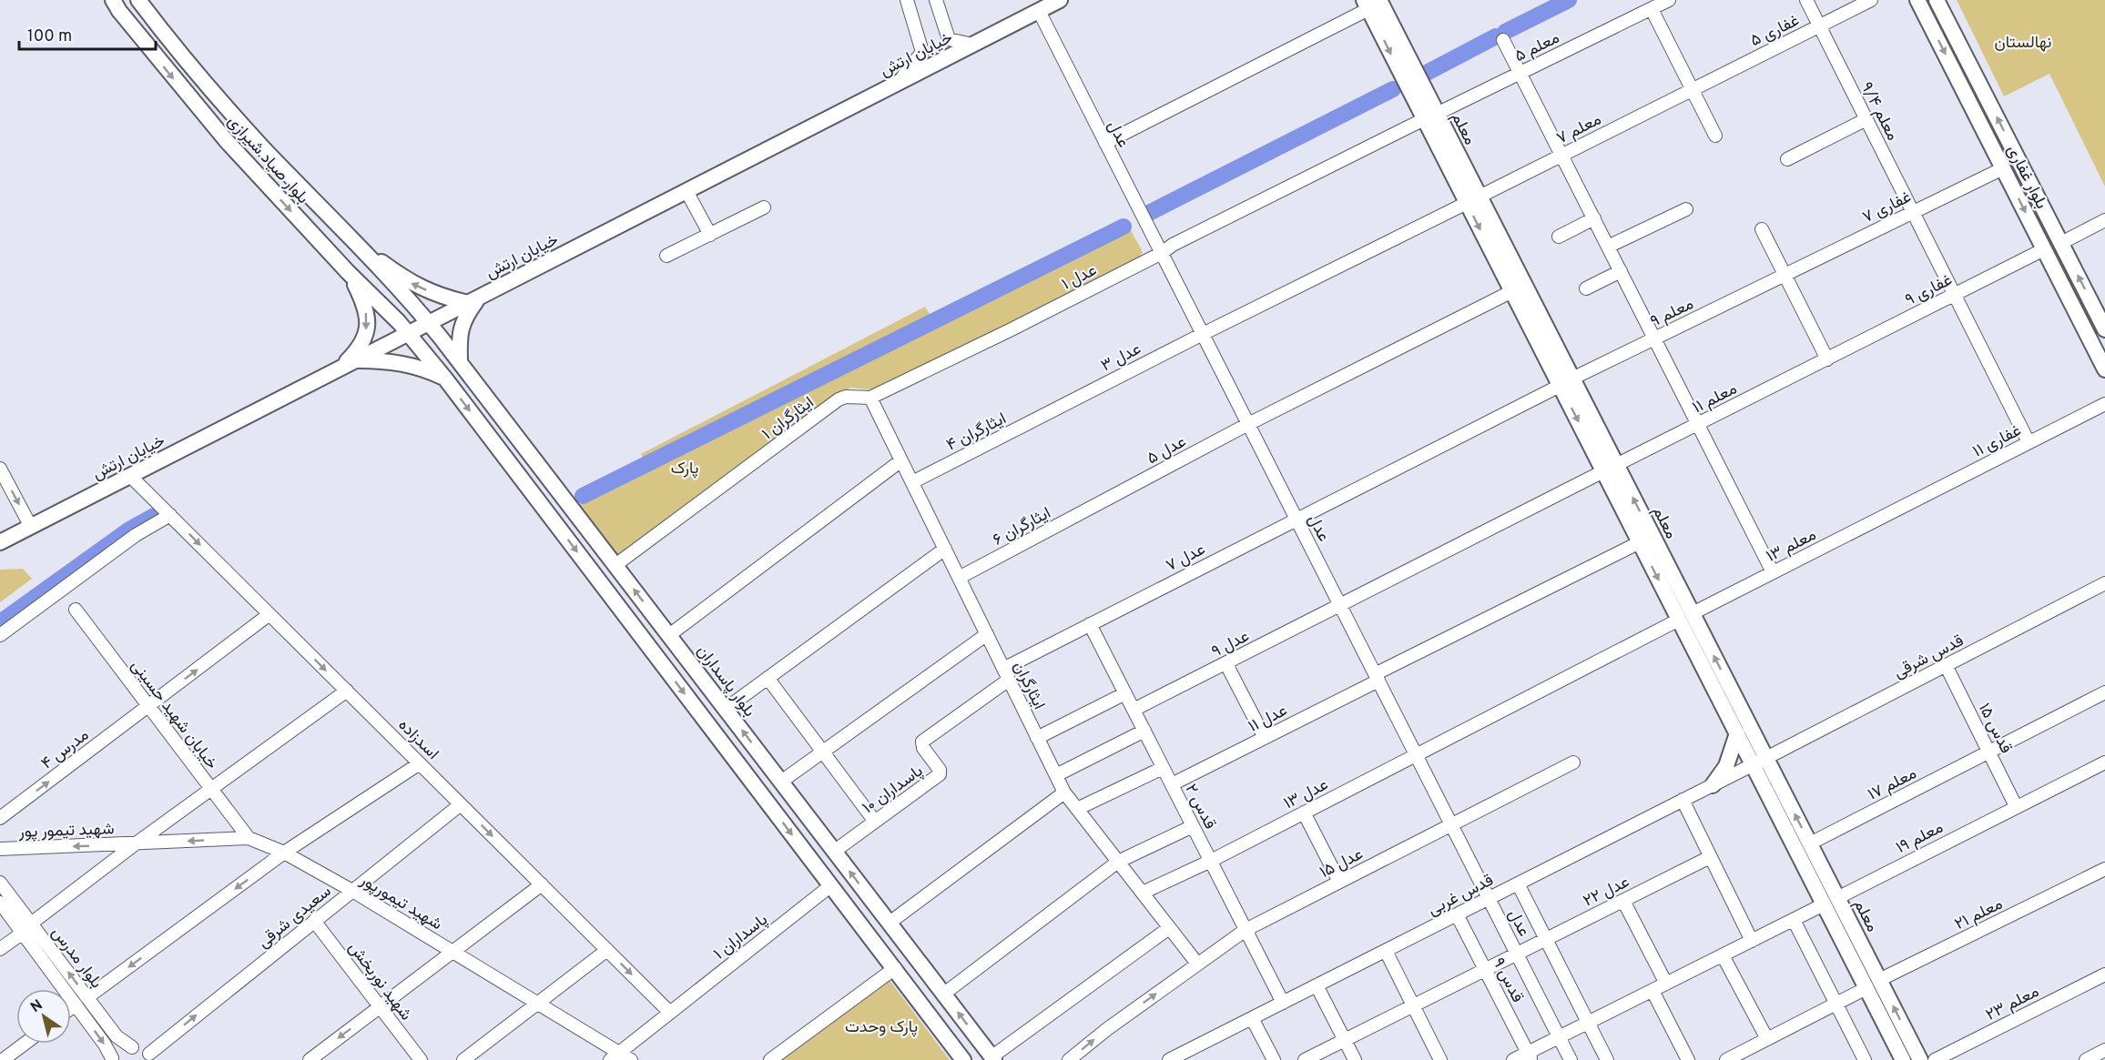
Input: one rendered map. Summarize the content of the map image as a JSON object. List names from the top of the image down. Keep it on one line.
{"streets":{"main road":["خیابان ارتش","معلم","بلوار صیاد شیرازی","بلوار غفاری","بلوار پاسداران"],"street":["غفاری ۵","معلم ۵","معلم ۹/۴","معلم ۷","عدل","غفاری ۷","عدل ۱","غفاری ۹","معلم ۹","عدل ۳","معلم ۱۱","ایثارگران ۱","ایثارگران ۴","غفاری ۱۱","عدل ۵","ایثارگران ۶","معلم ۱۳","عدل ۷","عدل ۹","قدس شرقی","ایثارگران","خیابان شهید حسینی","عدل ۱۱","قدس ۱۵","اسدزاده","مدرس ۴","معلم ۱۷","پاسداران ۱۰","عدل ۱۳","قدس ۲","شهید تیمور پور","معلم ۱۹","عدل ۱۵","عدل ۲۲","قدس غربی","شهید تیمورپور","معلم ۲۱","سعیدی شرقی","پاسداران ۱","بلوار مدرس","قدس ۹","شهید نوربخش","معلم ۲۳"]},"crossings":[["غفاری ۵","معلم ۹/۴"],["غفاری ۵","معلم ۷"],["معلم ۵","معلم"],["معلم ۵","عدل ۱"],["خیابان ارتش","عدل"],["خیابان ارتش","بلوار صیاد شیرازی"],["خیابان ارتش","بلوار پاسداران"],["خیابان ارتش","اسدزاده"],["معلم ۹/۴","غفاری ۷"],["معلم ۹/۴","غفاری ۹"],["معلم ۹/۴","غفاری ۱۱"],["معلم","معلم ۷"],["معلم","معلم ۹"],["معلم","معلم ۱۱"],["معلم","عدل ۵"],["معلم","معلم ۱۳"],["معلم","قدس شرقی"],["معلم","عدل ۱۱"],["معلم","معلم ۱۷"],["معلم","معلم ۱۹"],["معلم","قدس غربی"],["معلم","معلم ۲۱"],["معلم ۷","عدل ۳"],["عدل","عدل ۱"],["عدل","عدل ۳"],["عدل","عدل ۵"],["عدل","عدل ۷"],["عدل","عدل ۹"],["عدل","عدل ۱۱"],["عدل","عدل ۱۳"],["عدل","معلم ۱۹"],["عدل","عدل ۱۵"],["عدل","عدل ۲۲"],["عدل","قدس غربی"],["بلوار صیاد شیرازی","بلوار پاسداران"],["بلوار غفاری","غفاری ۷"],["بلوار غفاری","غفاری ۹"],["غفاری ۷","معلم ۹"],["عدل ۱","ایثارگران ۱"],["عدل ۱","ایثارگران"],["غفاری ۹","معلم ۱۱"],["معلم ۹","عدل ۷"],["عدل ۳","ایثارگران ۴"],["معلم ۱۱","عدل ۹"],["ایثارگران ۱","بلوار پاسداران"],["ایثارگران ۱","ایثارگران"],["ایثارگران ۴","ایثارگران"],["غفاری ۱۱","معلم ۱۳"],["عدل ۵","ایثارگران ۶"],["ایثارگران ۶","ایثارگران"],["معلم ۱۳","عدل ۱۳"],["عدل ۷","ایثارگران"],["عدل ۷","پاسداران ۱۰"],["عدل ۷","قدس ۲"],["عدل ۹","قدس ۲"],["قدس شرقی","قدس ۱۵"],["قدس شرقی","قدس غربی"],["بلوار پاسداران","پاسداران ۱۰"],["ایثارگران","عدل ۱۳"],["ایثارگران","عدل ۱۵"],["خیابان شهید حسینی","مدرس ۴"],["خیابان شهید حسینی","شهید تیمورپور"],["عدل ۱۱","قدس ۲"],["قدس ۱۵","معلم ۱۷"],["قدس ۱۵","معلم ۱۹"],["اسدزاده","مدرس ۴"],["اسدزاده","سعیدی شرقی"],["اسدزاده","پاسداران ۱"],["عدل ۱۳","قدس ۲"],["قدس ۲","عدل ۱۵"],["قدس ۲","قدس غربی"],["شهید تیمور پور","شهید تیمورپور"],["معلم ۱۹","قدس ۹"],["عدل ۲۲","قدس ۹"],["قدس غربی","قدس ۹"],["شهید تیمورپور","سعیدی شرقی"],["شهید تیمورپور","پاسداران ۱"],["سعیدی شرقی","شهید نوربخش"]],"one_way":["اسدزاده","شهید تیمور پور"],"parks":["نهالستان","پارک","پارک وحدت"],"scale_bar":"100 m","north":"top left"}
